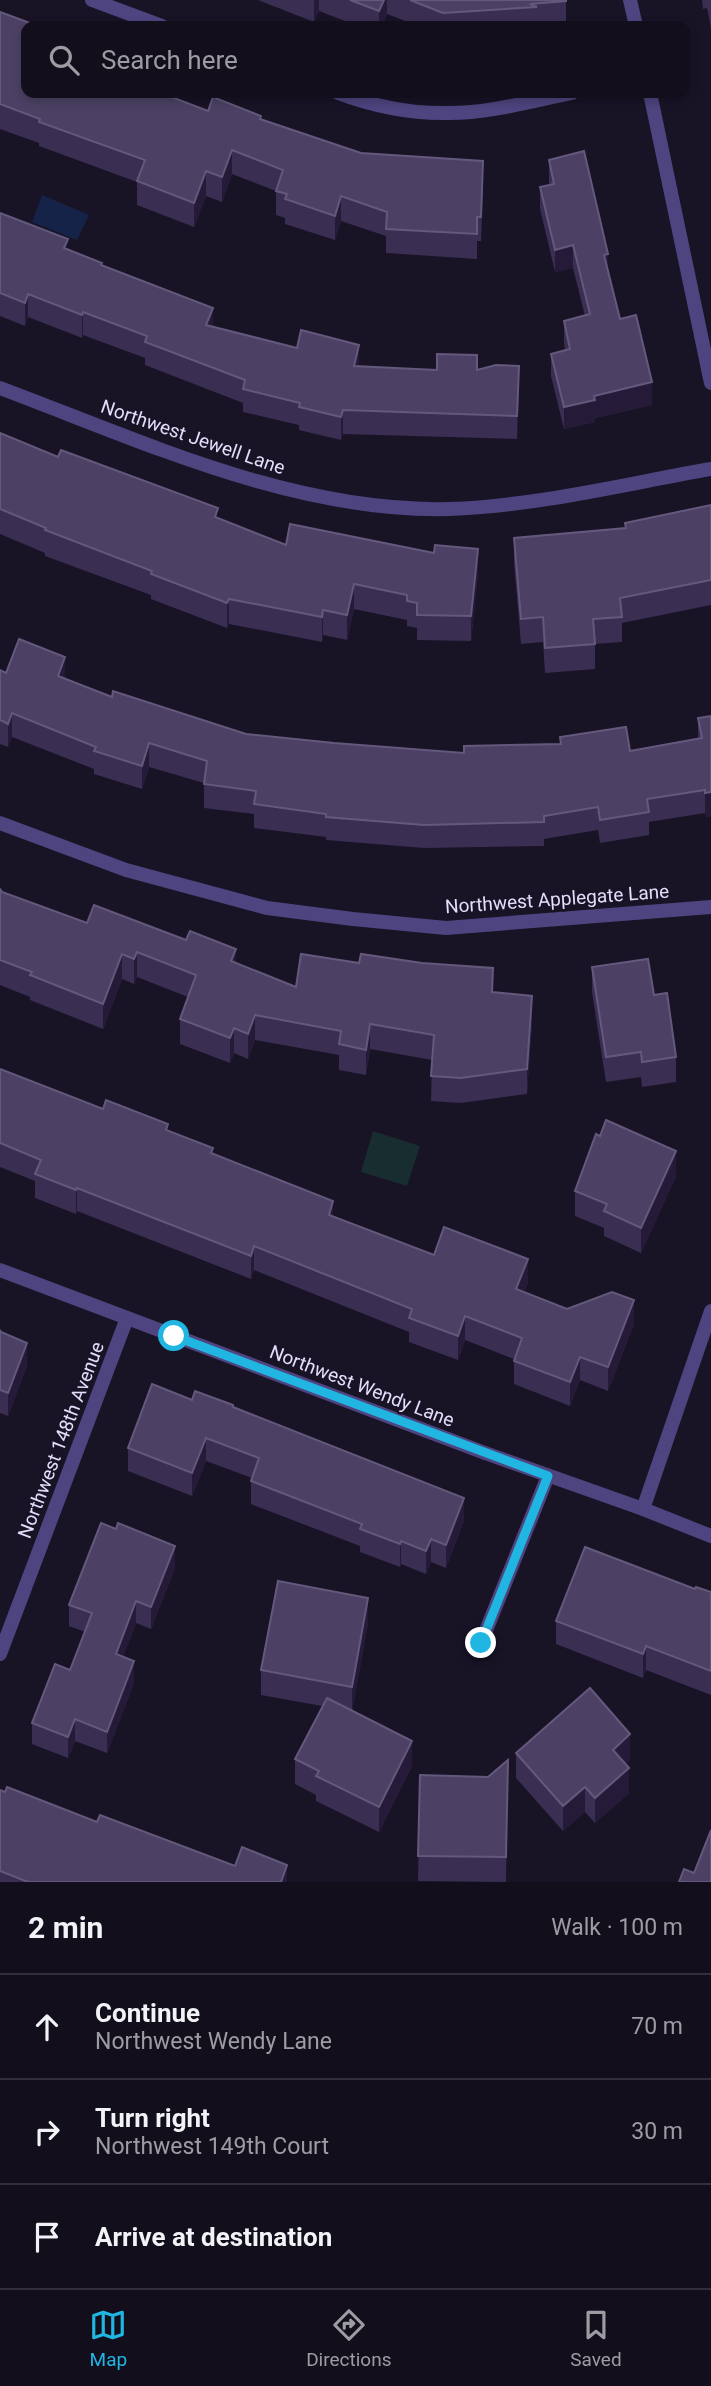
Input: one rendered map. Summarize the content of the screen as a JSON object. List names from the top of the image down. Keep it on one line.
{"streets":{"street":["Northwest Jewell Lane","Northwest Applegate Lane","Northwest Wendy Lane","Northwest 148th Avenue"]},"crossings":[["Northwest Wendy Lane","Northwest 148th Avenue"]],"page":{"search":"Search here","heading":["2 min","Walk · 100 m"],"list":[["Continue","Northwest Wendy Lane","70 m"],["Turn right","Northwest 149th Court","30 m"],"Arrive at destination"],"nav":["Map","Directions","Saved"]}}
